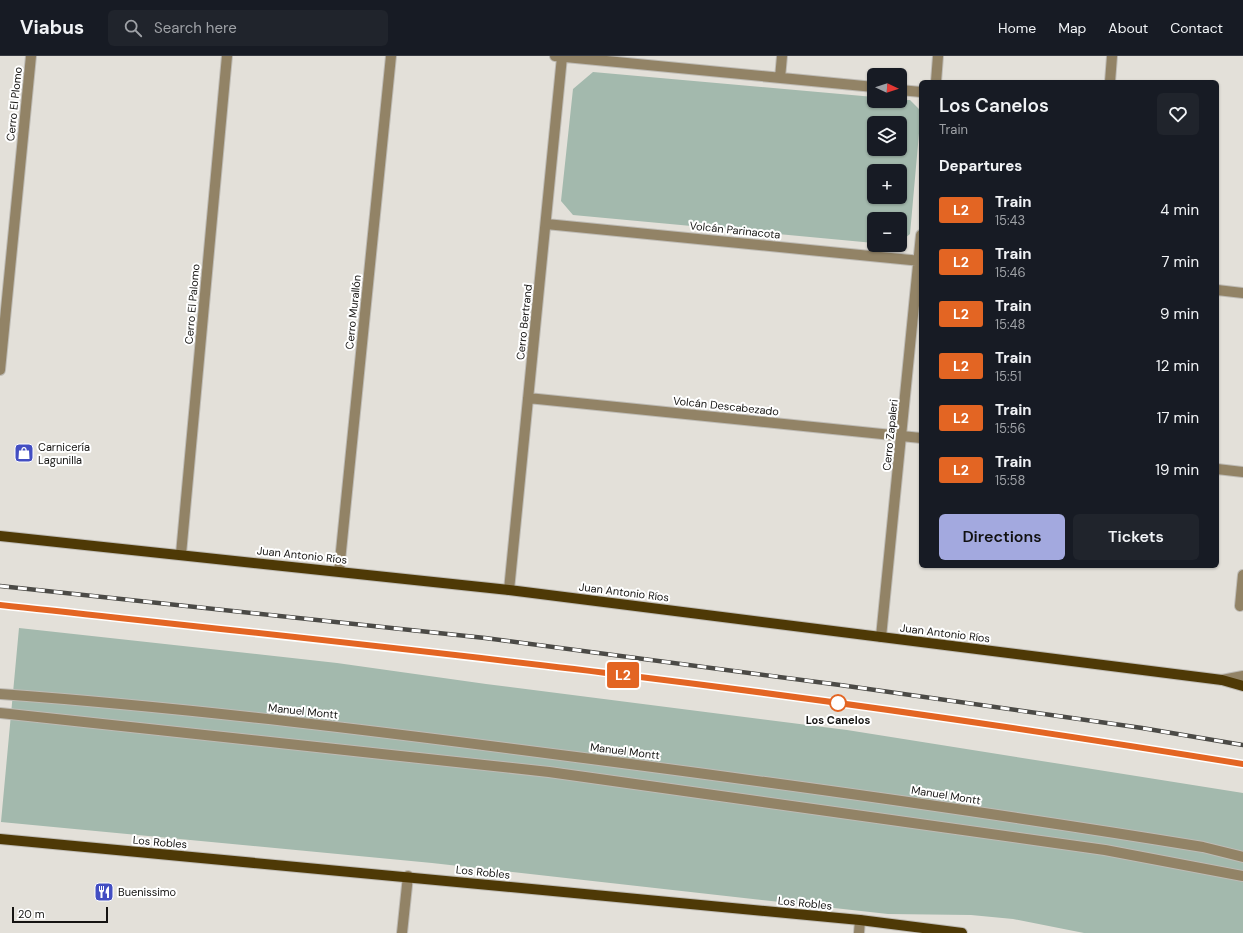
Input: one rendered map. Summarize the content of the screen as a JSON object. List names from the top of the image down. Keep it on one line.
{"streets":{"main road":["Juan Antonio Ríos","Los Robles"],"street":["Cerro El Plomo","Volcán Parinacota","Cerro El Palomo","Cerro Murallón","Cerro Bertrand","Volcán Descabezado","Cerro Zapaleri","Manuel Montt"]},"crossings":[["Volcán Parinacota","Cerro Bertrand"],["Cerro El Palomo","Juan Antonio Ríos"],["Cerro Murallón","Juan Antonio Ríos"],["Cerro Bertrand","Volcán Descabezado"],["Cerro Bertrand","Juan Antonio Ríos"],["Volcán Descabezado","Cerro Zapaleri"],["Cerro Zapaleri","Juan Antonio Ríos"]],"places":{"shop":["Carnicería Lagunilla"],"other":["Los Canelos"],"restaurant":["Buenissimo"]},"scale_bar":"20 m","north":"right","page":{"header":"Viabus","search":"Search here","nav":["Home","Map","About","Contact"],"on_map":"L2","map_buttons":["+","−"],"heading":[["Los Canelos","Train"],"Departures"],"list":[{"mark":"L2","name":"Train","note":"15:43","value":"4 min"},{"mark":"L2","name":"Train","note":"15:46","value":"7 min"},{"mark":"L2","name":"Train","note":"15:48","value":"9 min"},{"mark":"L2","name":"Train","note":"15:51","value":"12 min"},{"mark":"L2","name":"Train","note":"15:56","value":"17 min"},{"mark":"L2","name":"Train","note":"15:58","value":"19 min"}],"buttons":["Directions","Tickets"],"scale":"20 m"}}
